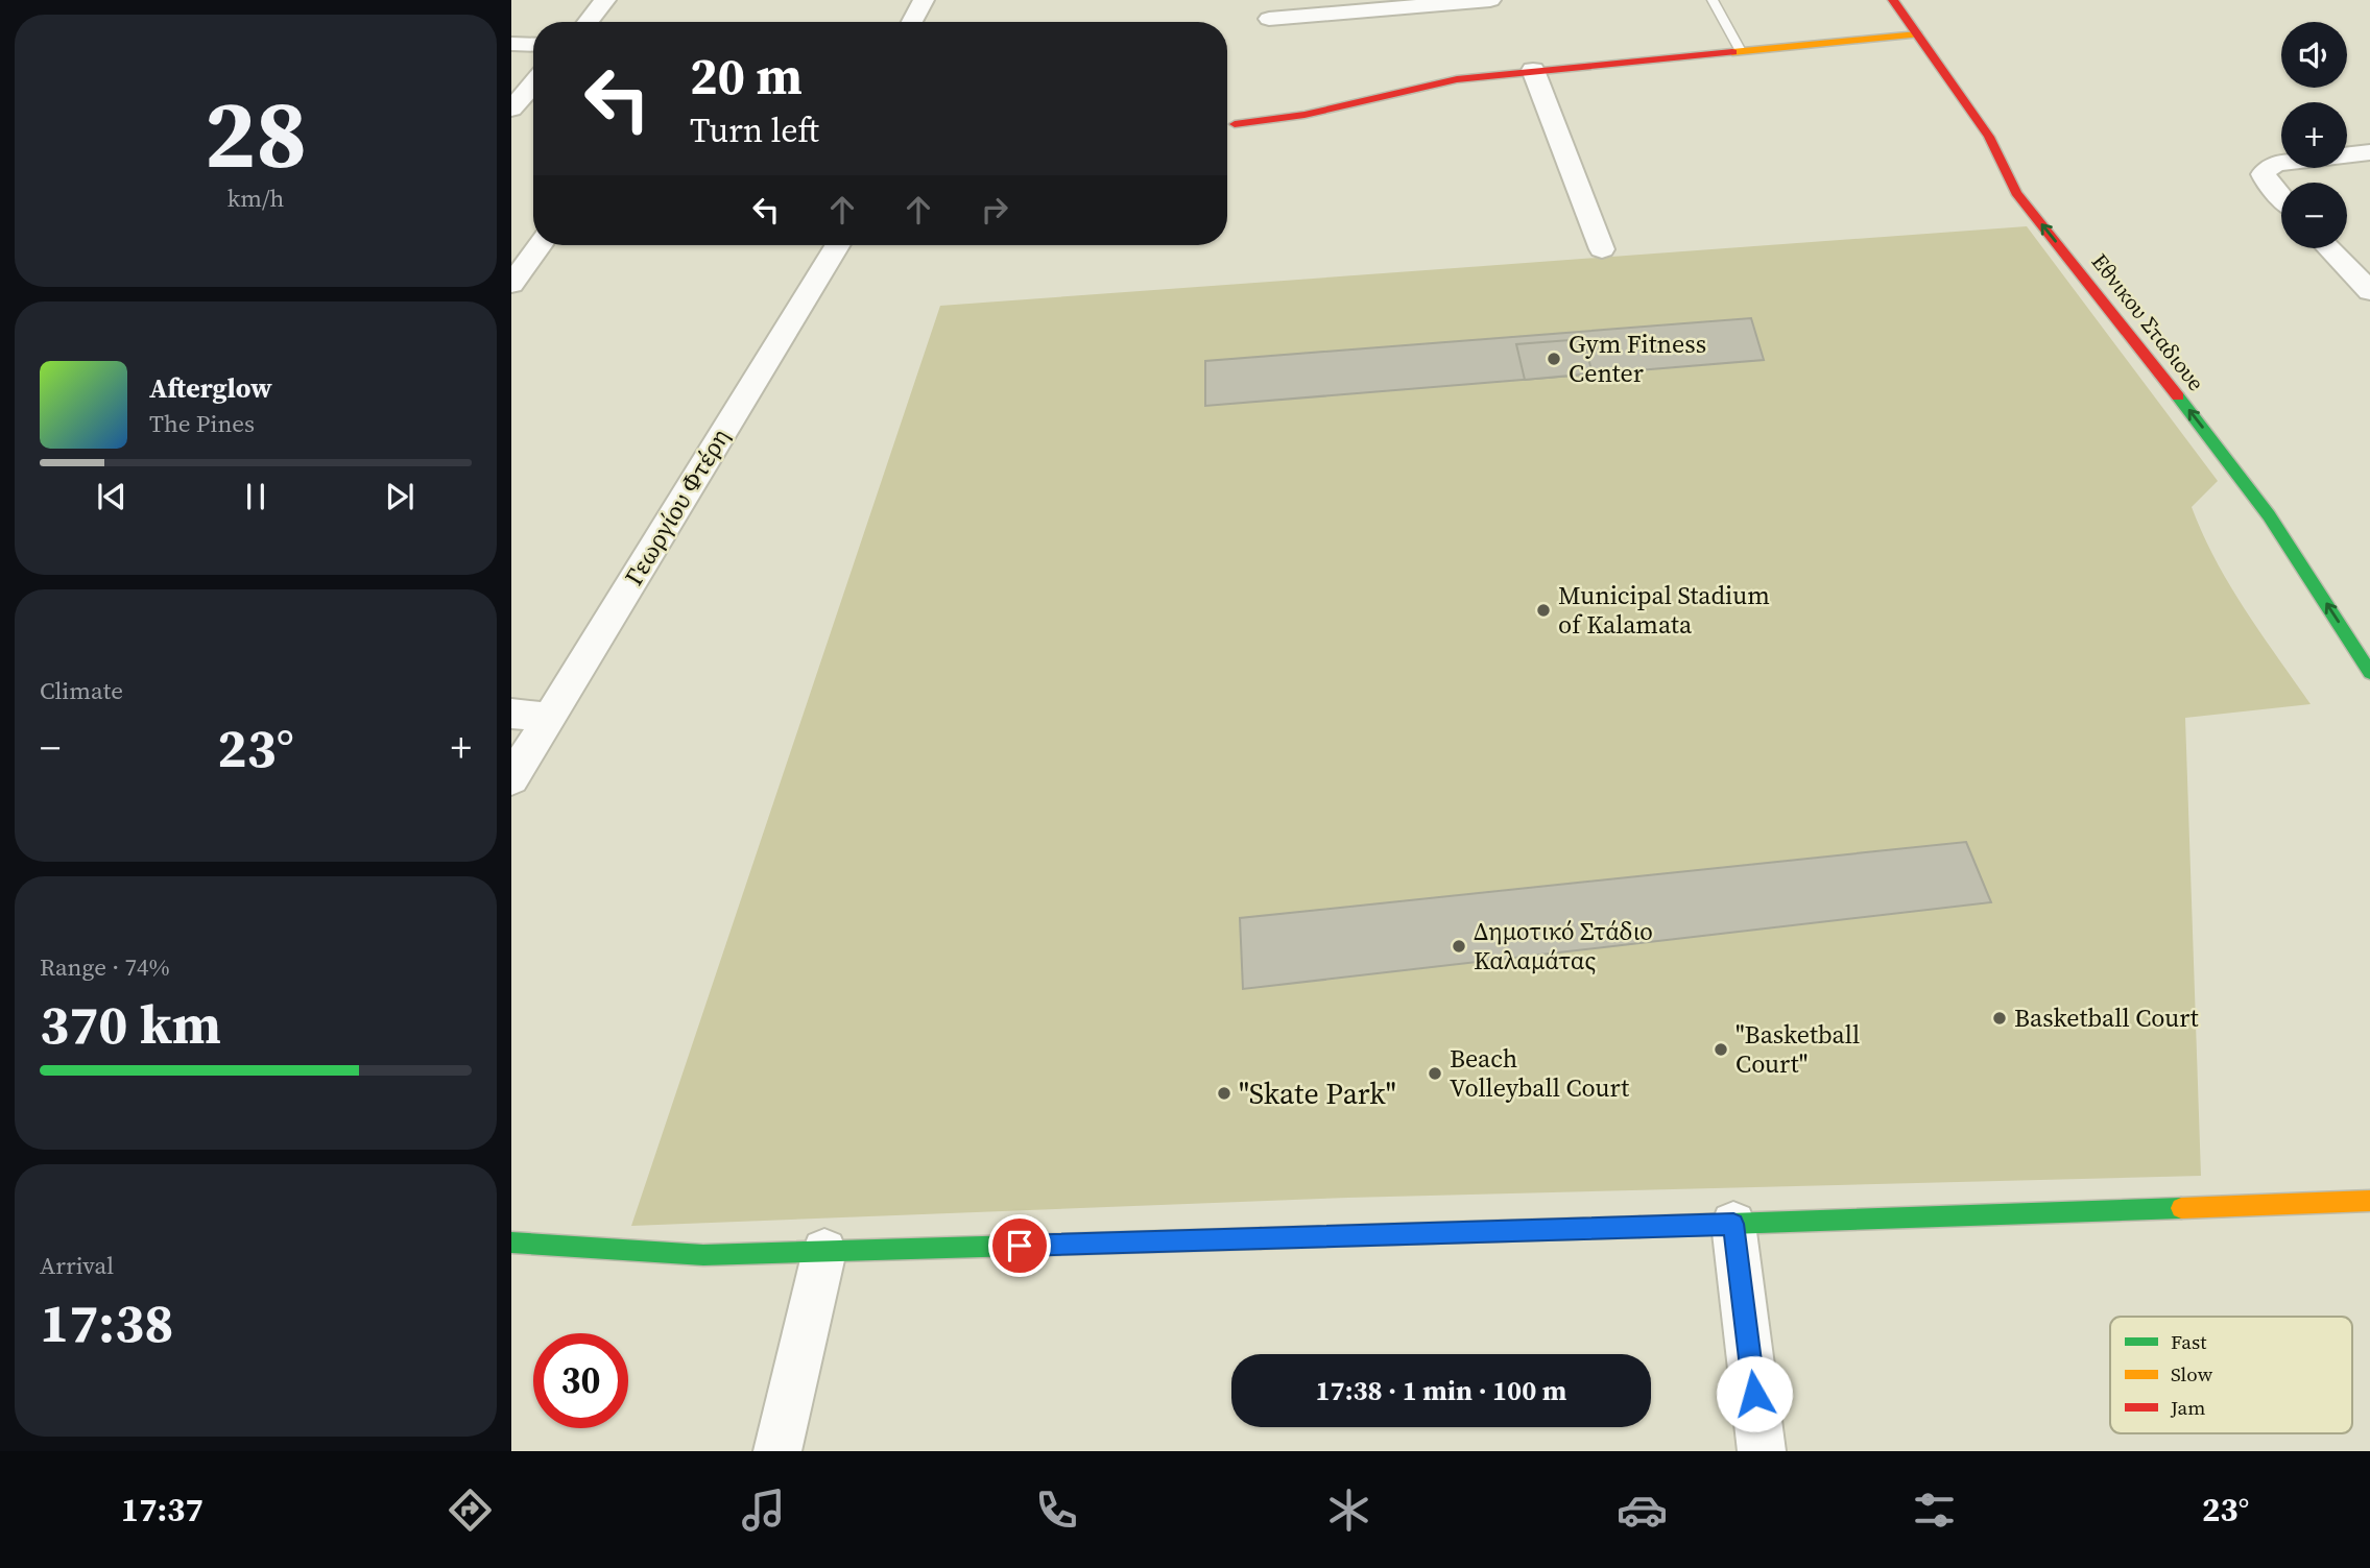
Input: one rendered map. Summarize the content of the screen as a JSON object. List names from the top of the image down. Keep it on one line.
{"streets":{"street":["Εθνικου Σταδιουe","Γεωργίου Φτέρη"]},"one_way":["Εθνικου Σταδιουe"],"places":["Gym Fitness Center","Municipal Stadium of Kalamata","Δημοτικό Στάδιο Καλαμάτας","Basketball Court","\"Basketball Court\"","Beach Volleyball Court","\"Skate Park\""],"legend":["Fast","Slow","Jam"],"page":{"tile":[["28","km/h"],"Climate",["Range · 74%","370 km"],["Arrival","17:38"]],"map_buttons":["+","−"],"turn":["20 m","Turn left"],"song":["Afterglow","The Pines"],"heat":["−","23°","+"],"limit":"30","trip":"17:38 · 1 min · 100 m","tabs":["17:37","23°"]}}
